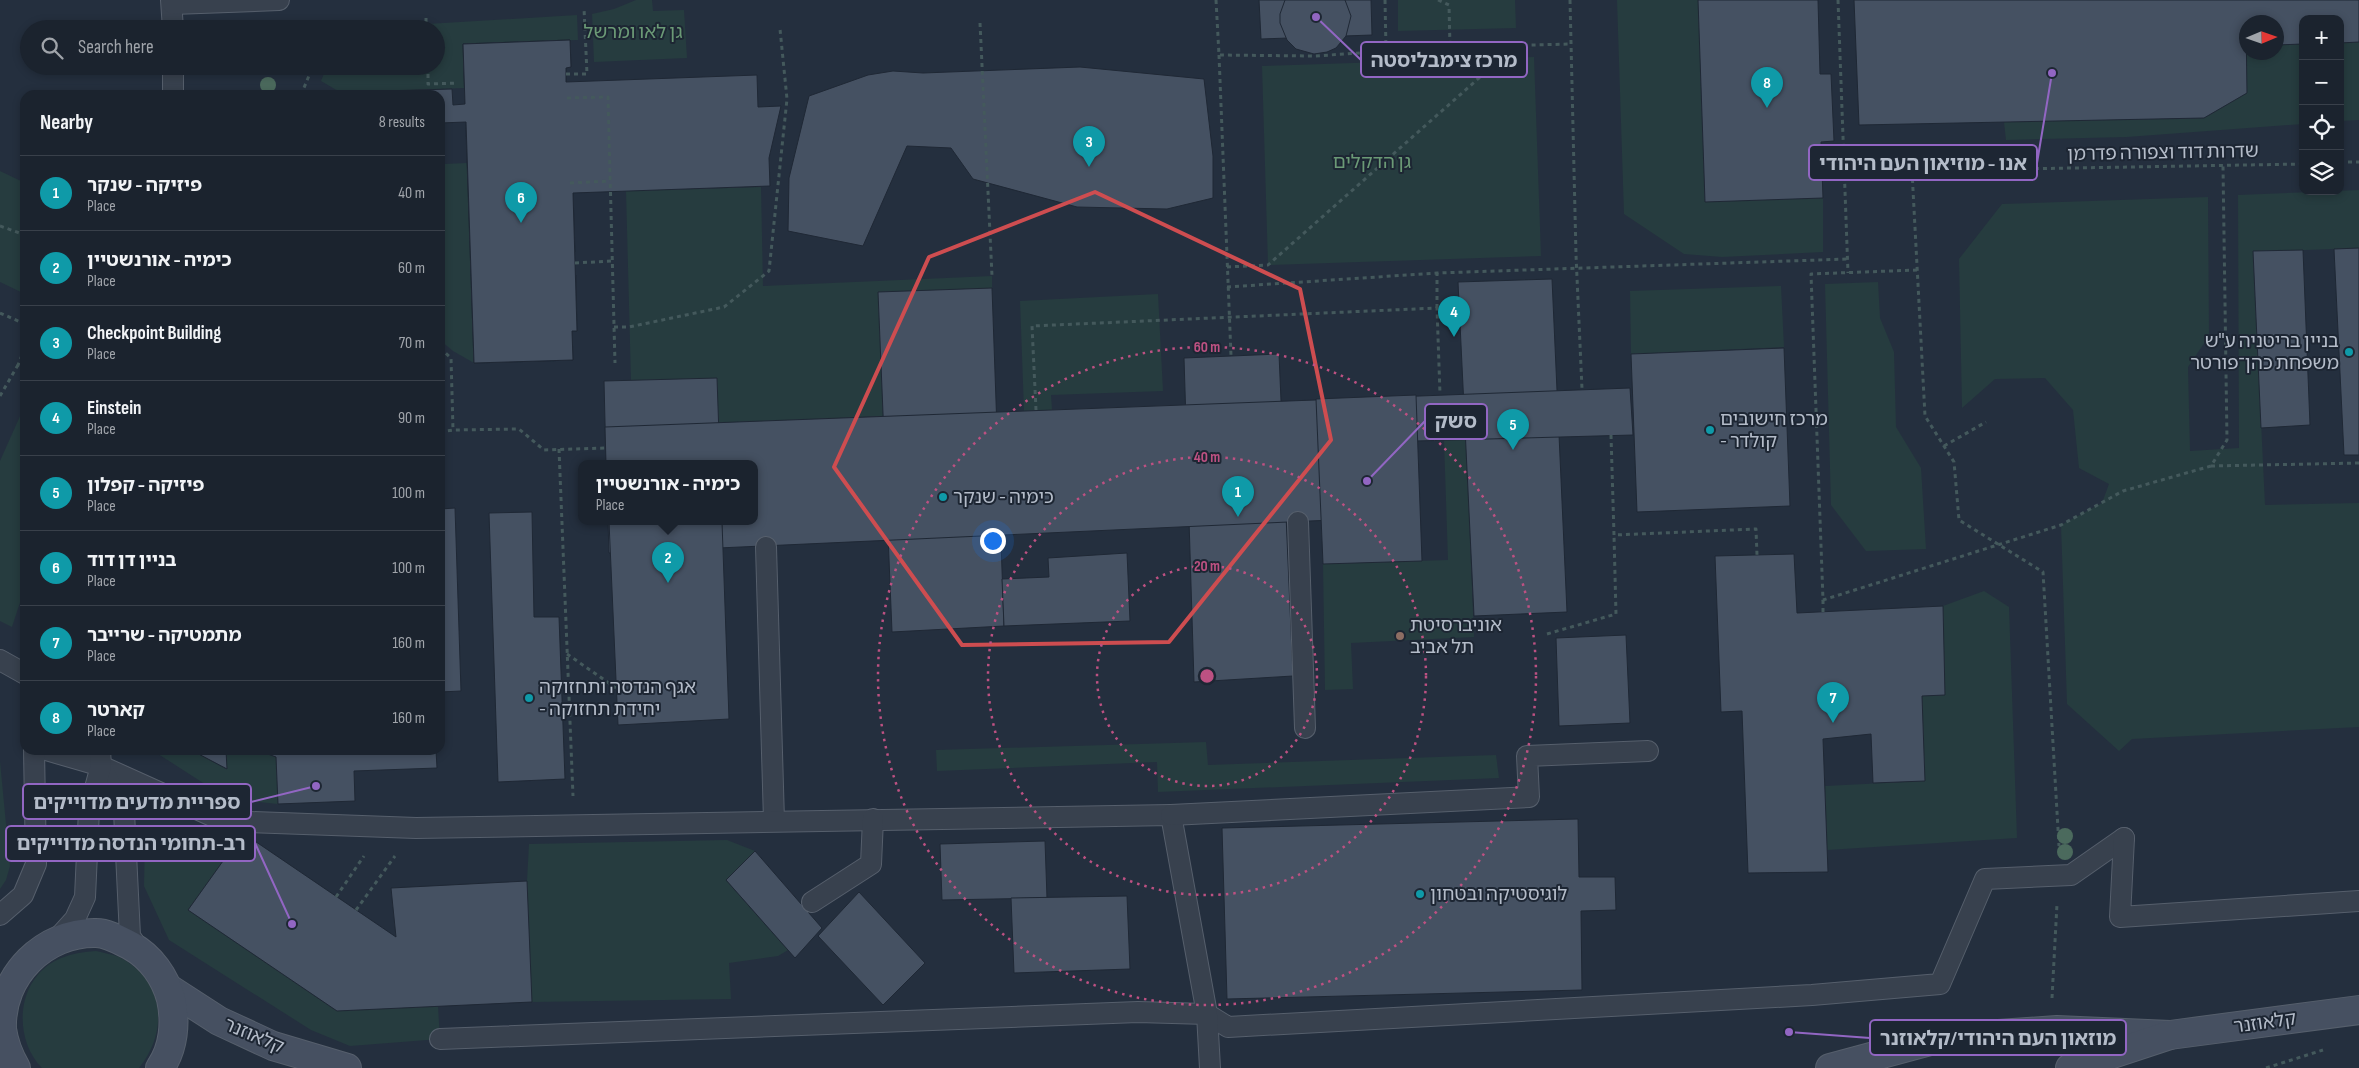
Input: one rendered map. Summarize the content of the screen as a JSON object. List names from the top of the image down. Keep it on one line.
{"streets":{"street":["קלאוזנר"],"path":["שדרות דוד וצפורה פדרמן"]},"parks":["גן לאו ומרשל","גן הדקלים"],"places":["מרכז צימבליסטה","אנו - מוזיאון העם היהודי","בניין בריטניה ע''ש משפחת כהן־פורטר","מרכז חישובים - קולדר","סשק","כימיה - שנקר","אוניברסיטת תל אביב","אגף הנדסה ותחזוקה - יחידת תחזוקה","ספריית מדעים מדוייקים","לוגיסטיקה ובטחון","רב-תחומי הנדסה מדוייקים","מוזאון העם היהודי/קלאוזנר"],"north":"right","page":{"map_buttons":["+","−"],"search":"Search here","pins":["8","3","6","4","5","1","2","7"],"heading":["Nearby","8 results"],"list":[{"mark":"1","name":"פיזיקה - שנקר","note":"Place","value":"40 m"},{"mark":"2","name":"כימיה - אורנשטיין","note":"Place","value":"60 m"},{"mark":"3","name":"Checkpoint Building","note":"Place","value":"70 m"},{"mark":"4","name":"Einstein","note":"Place","value":"90 m"},{"mark":"5","name":"פיזיקה - קפלון","note":"Place","value":"100 m"},{"mark":"6","name":"בניין דן דוד","note":"Place","value":"100 m"},{"mark":"7","name":"מתמטיקה - שרייבר","note":"Place","value":"160 m"},{"mark":"8","name":"קארטר","note":"Place","value":"160 m"}],"popup":["כימיה - אורנשטיין","Place"]},"rings":["60 m","40 m","20 m"]}
